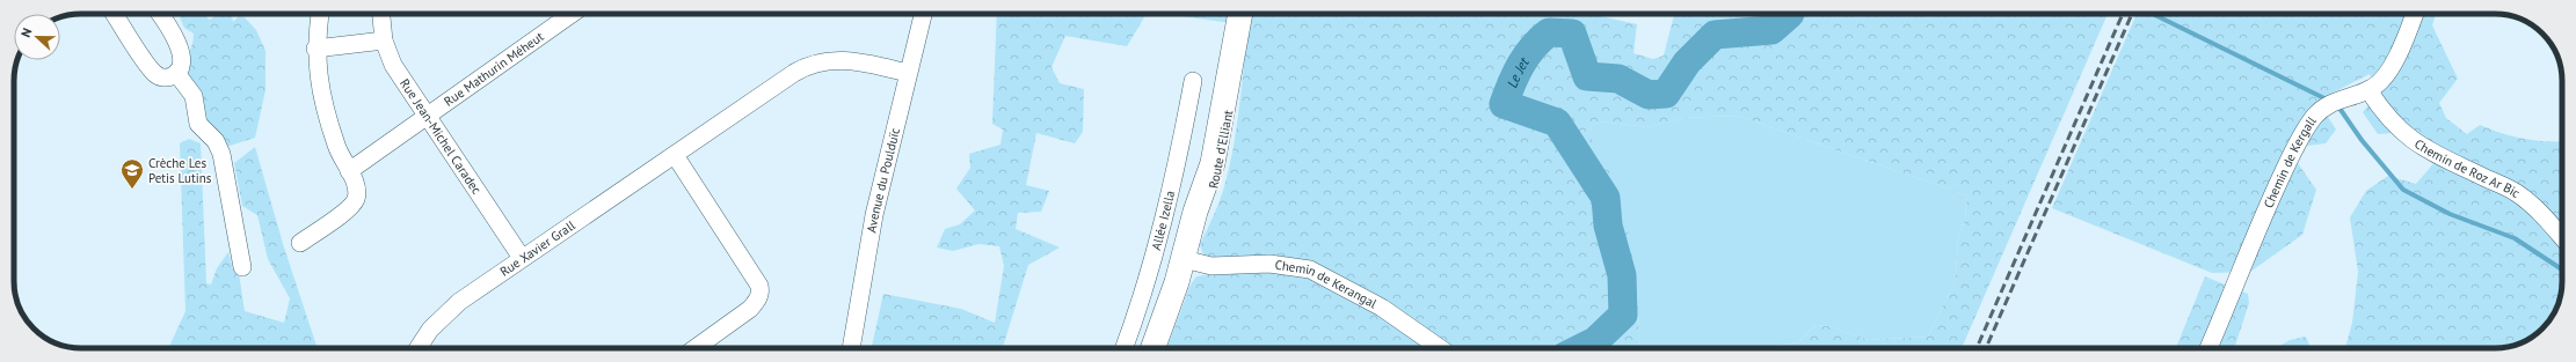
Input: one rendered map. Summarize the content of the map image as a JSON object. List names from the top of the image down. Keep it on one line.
{"streets":{"street":["Rue Mathurin Méheut","Rue Jean-Michel Caradec","Route d'Elliant","Chemin de Kergall","Chemin de Roz Ar Bic","Avenue du Poulduïc","Allée Izella","Rue Xavier Grall","Chemin de Kerangal"]},"crossings":[["Rue Mathurin Méheut","Rue Jean-Michel Caradec"],["Rue Jean-Michel Caradec","Rue Xavier Grall"],["Route d'Elliant","Chemin de Kerangal"],["Chemin de Kergall","Chemin de Roz Ar Bic"],["Avenue du Poulduïc","Rue Xavier Grall"]],"water":["Le Jet"],"places":{"school or university":["Crèche Les Petis Lutins"]},"north":"left"}
